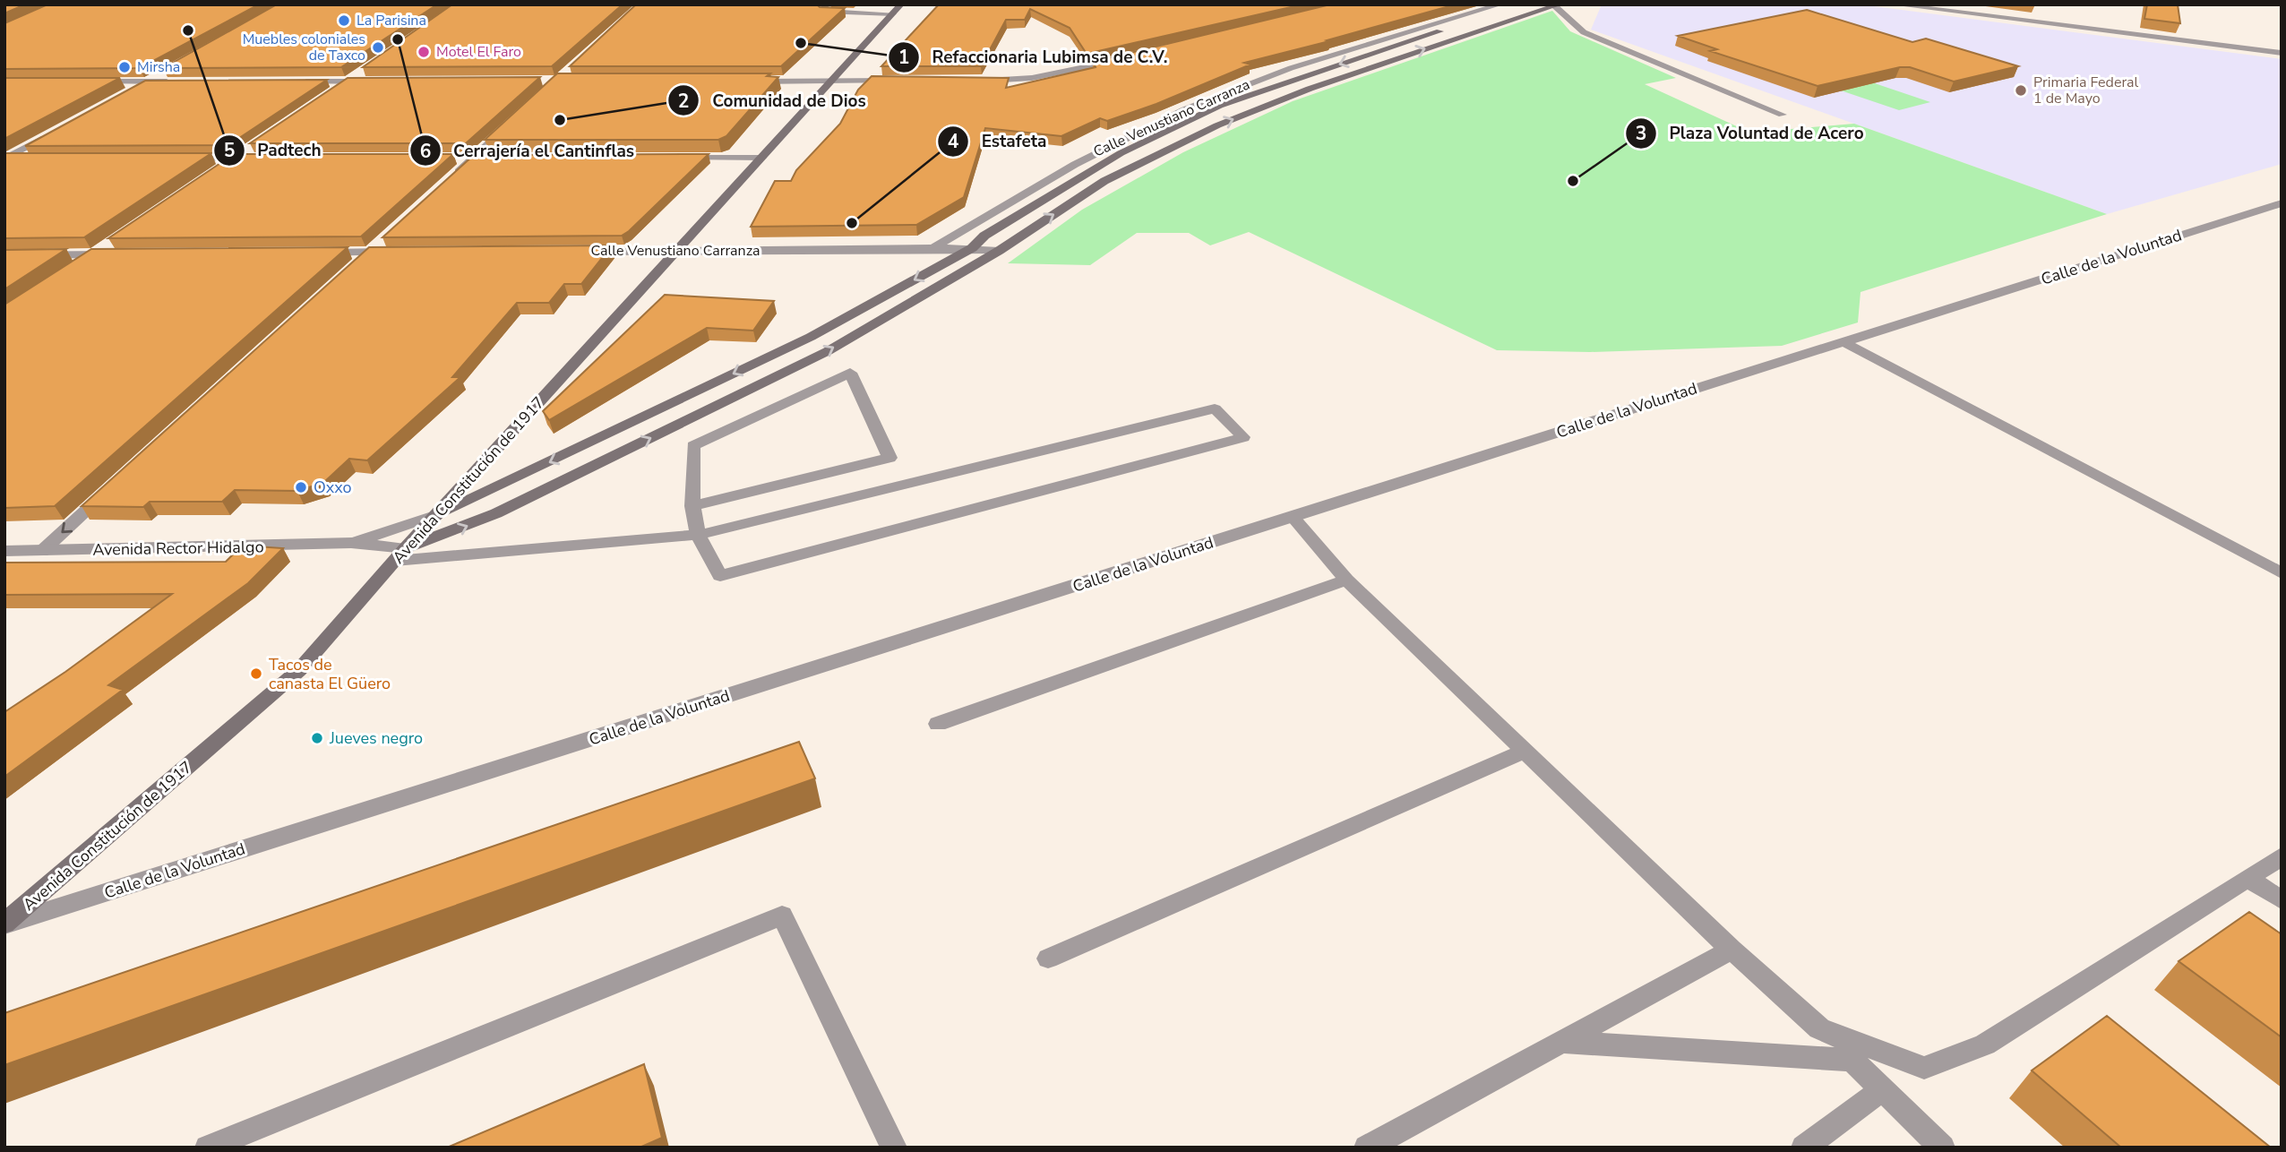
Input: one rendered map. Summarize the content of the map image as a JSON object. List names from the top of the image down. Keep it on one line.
{"streets":{"main road":["Avenida Constitución de 1917"],"street":["Calle Venustiano Carranza","Calle de la Voluntad","Avenida Rector Hidalgo"]},"crossings":[["Calle Venustiano Carranza","Avenida Constitución de 1917"],["Calle de la Voluntad","Avenida Constitución de 1917"],["Avenida Constitución de 1917","Avenida Rector Hidalgo"]],"places":["La Parisina","Padtech","Cerrajería el Cantinflas","Refaccionaria Lubimsa de C.V.","Muebles coloniales de Taxco","Motel El Faro","Mirsha","Primaria Federal 1 de Mayo","Comunidad de Dios","Plaza Voluntad de Acero","Estafeta","Oxxo","Tacos de canasta El Güero","Jueves negro"]}
